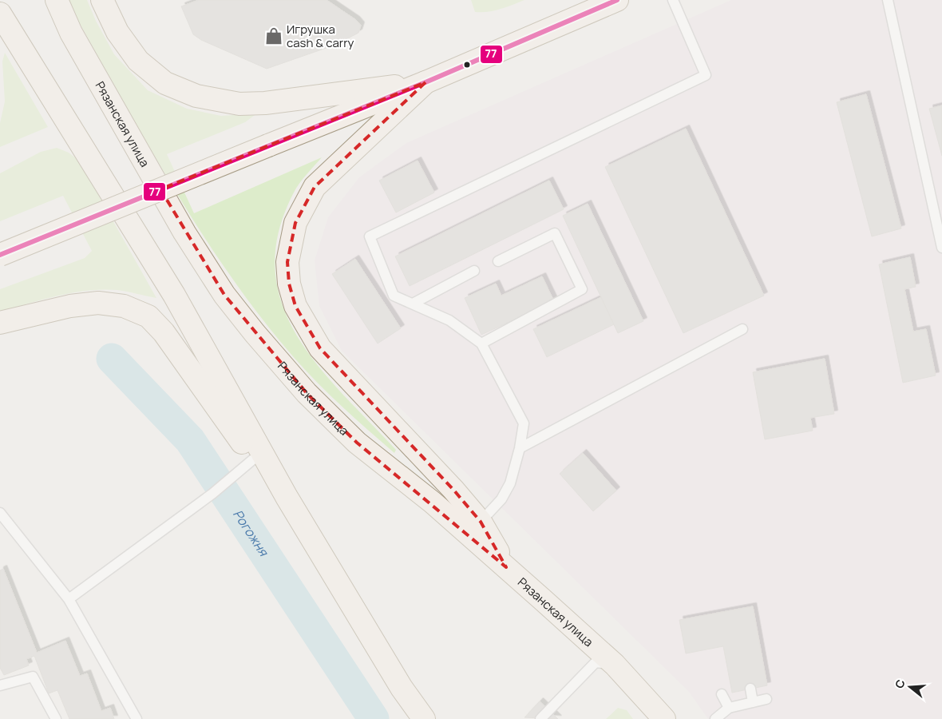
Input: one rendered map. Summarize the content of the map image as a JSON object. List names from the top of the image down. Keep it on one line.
{"streets":{"main road":["Рязанская улица"]},"water":["Рогожня"],"places":{"shop":["Игрушка cash & carry"]},"lines":["transit line 77"],"north":"left"}
